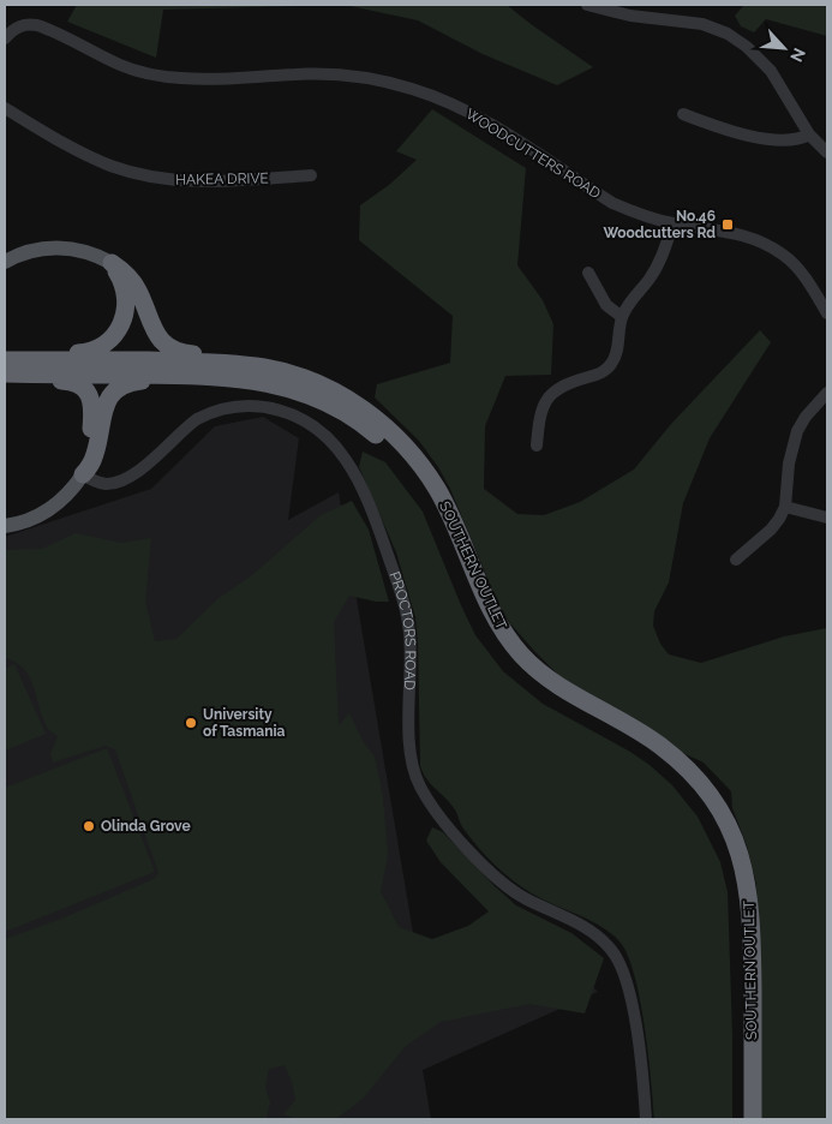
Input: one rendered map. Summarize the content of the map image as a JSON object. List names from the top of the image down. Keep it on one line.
{"streets":{"highway":["SOUTHERN OUTLET"],"street":["WOODCUTTERS ROAD","HAKEA DRIVE","PROCTORS ROAD"]},"places":{"transit":["No.46 Woodcutters Rd"],"other":["University of Tasmania","Olinda Grove"]},"north":"bottom right"}
